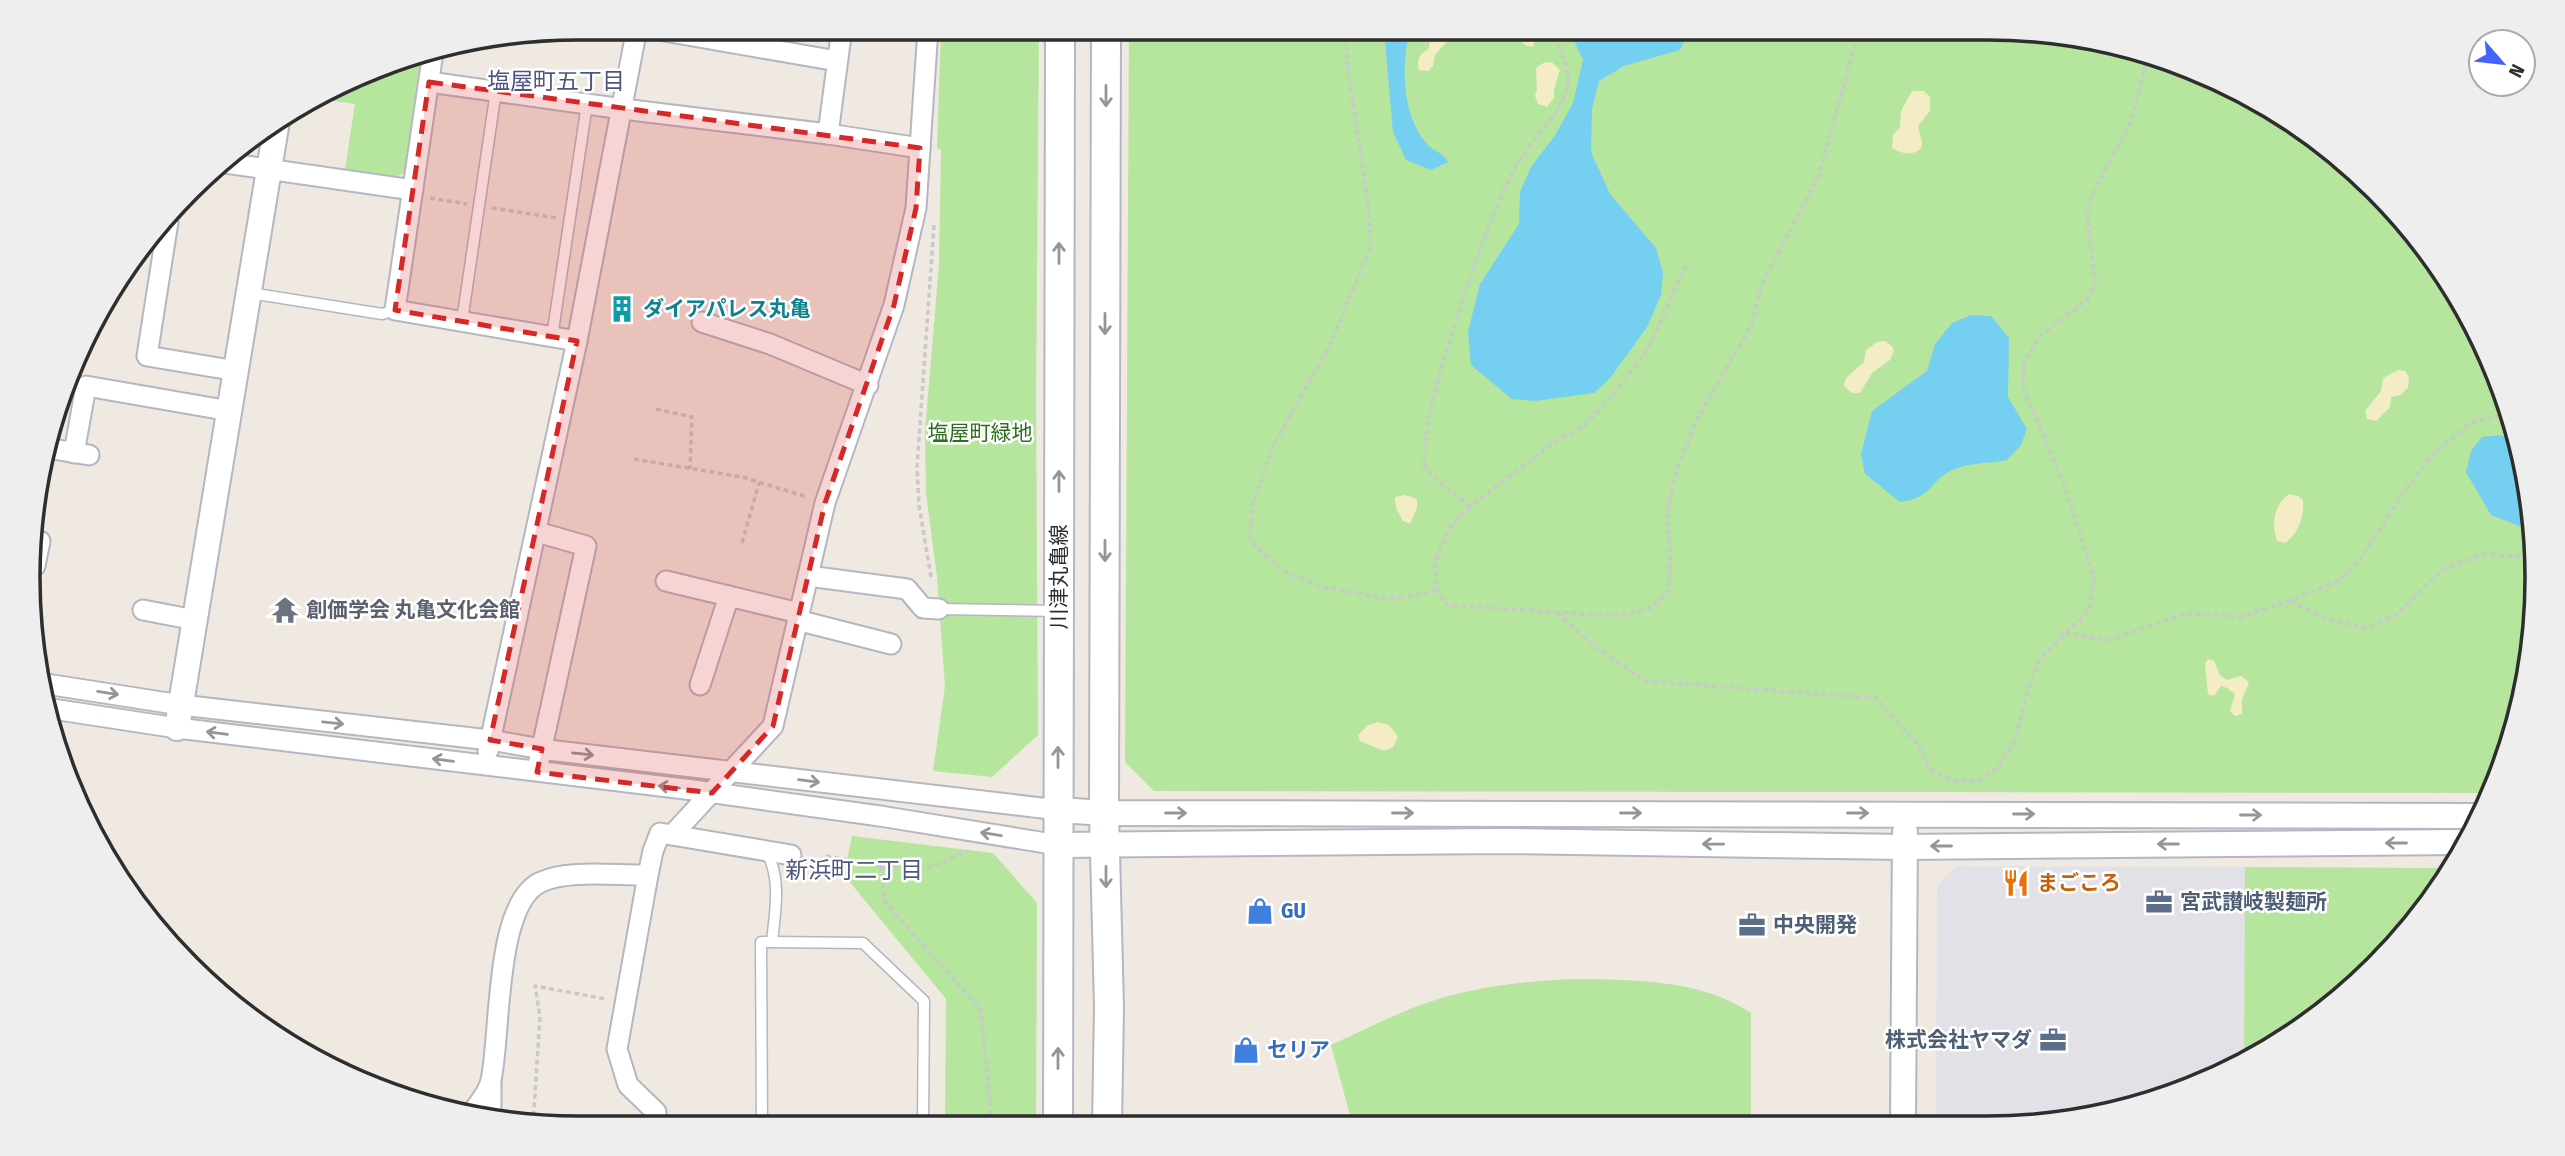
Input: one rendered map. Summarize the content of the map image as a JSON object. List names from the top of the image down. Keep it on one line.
{"streets":{"main road":["川津丸亀線"]},"districts":["塩屋町五丁目","新浜町二丁目"],"parks":["塩屋町緑地"],"places":{"building":["ダイアパレス丸亀"],"temple":["創価学会 丸亀文化会館"],"restaurant":["まごころ"],"office":["宮武讃岐製麺所","中央開発","株式会社ヤマダ"],"shop":["GU","セリア"]},"north":"bottom right"}
